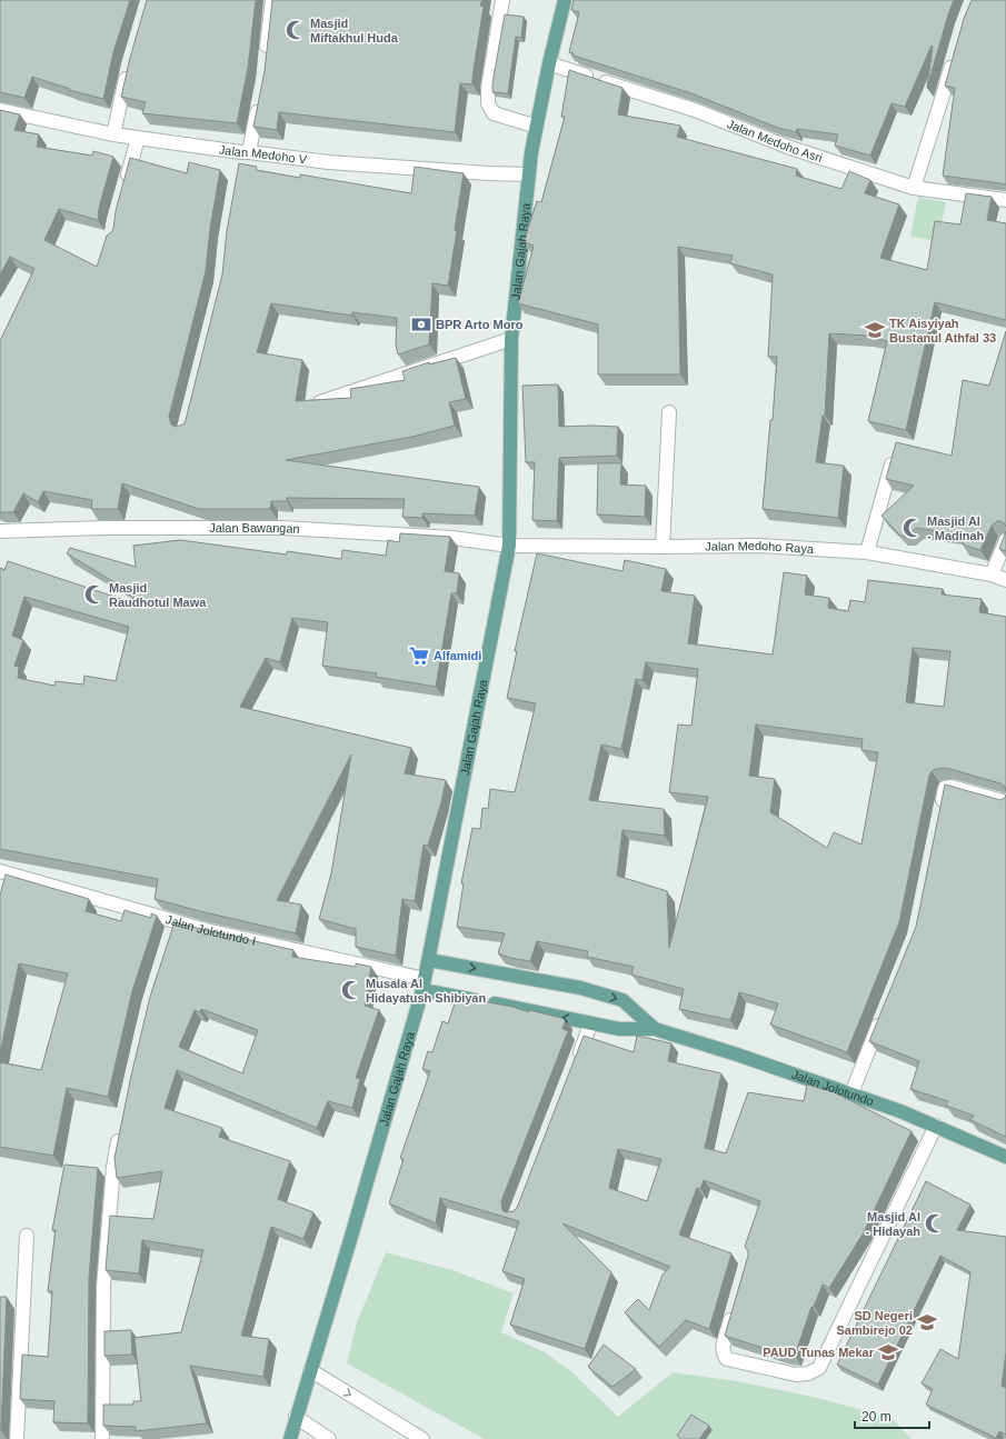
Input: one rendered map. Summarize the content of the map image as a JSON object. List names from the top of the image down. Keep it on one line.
{"streets":{"main road":["Jalan Gajah Raya","Jalan Jolotundo"],"street":["Jalan Medoho Asri","Jalan Medoho V","Jalan Bawangan","Jalan Medoho Raya","Jalan Jolotundo I"]},"crossings":[["Jalan Medoho Asri","Jalan Gajah Raya"],["Jalan Medoho V","Jalan Gajah Raya"],["Jalan Gajah Raya","Jalan Bawangan"],["Jalan Gajah Raya","Jalan Medoho Raya"],["Jalan Gajah Raya","Jalan Jolotundo I"],["Jalan Gajah Raya","Jalan Jolotundo"],["Jalan Bawangan","Jalan Medoho Raya"],["Jalan Jolotundo I","Jalan Jolotundo"]],"places":{"mosque":["Masjid Miftakhul Huda","Masjid Al - Madinah","Masjid Raudhotul Mawa","Musala Al Hidayatush Shibiyan","Masjid Al - Hidayah"],"bank":["BPR Arto Moro"],"school or university":["TK Aisyiyah Bustanul Athfal 33","SD Negeri Sambirejo 02","PAUD Tunas Mekar"],"supermarket":["Alfamidi"]},"scale_bar":"20 m"}
